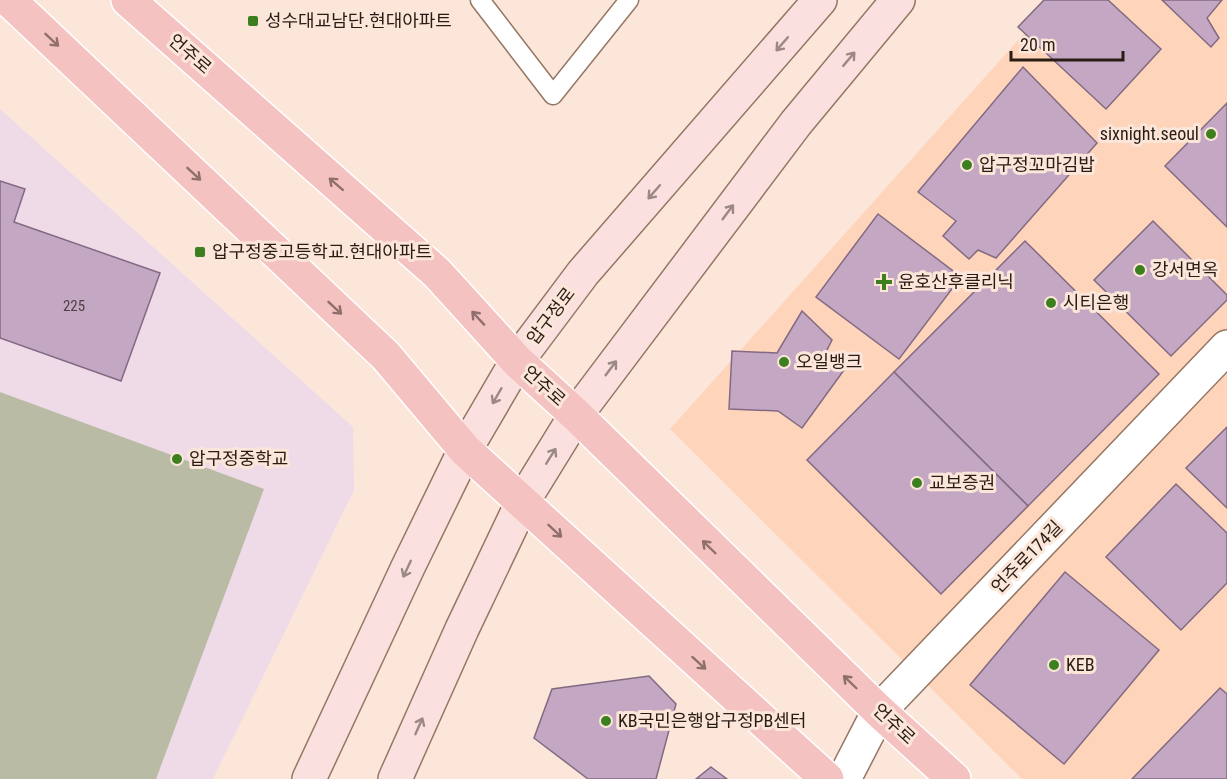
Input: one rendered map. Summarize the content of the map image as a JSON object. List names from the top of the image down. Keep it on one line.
{"streets":{"main road":["언주로","압구정로"],"street":["언주로174길"]},"crossings":[["언주로","압구정로"],["언주로","언주로174길"]],"places":{"transit":["성수대교남단.현대아파트","압구정중고등학교.현대아파트"],"other":["sixnight.seoul","압구정꼬마김밥","강서면옥","시티은행","오일뱅크","압구정중학교","교보증권","KEB","KB국민은행압구정PB센터"],"health":["윤호산후클리닉"]},"house_numbers":["225"],"scale_bar":"20 m"}
